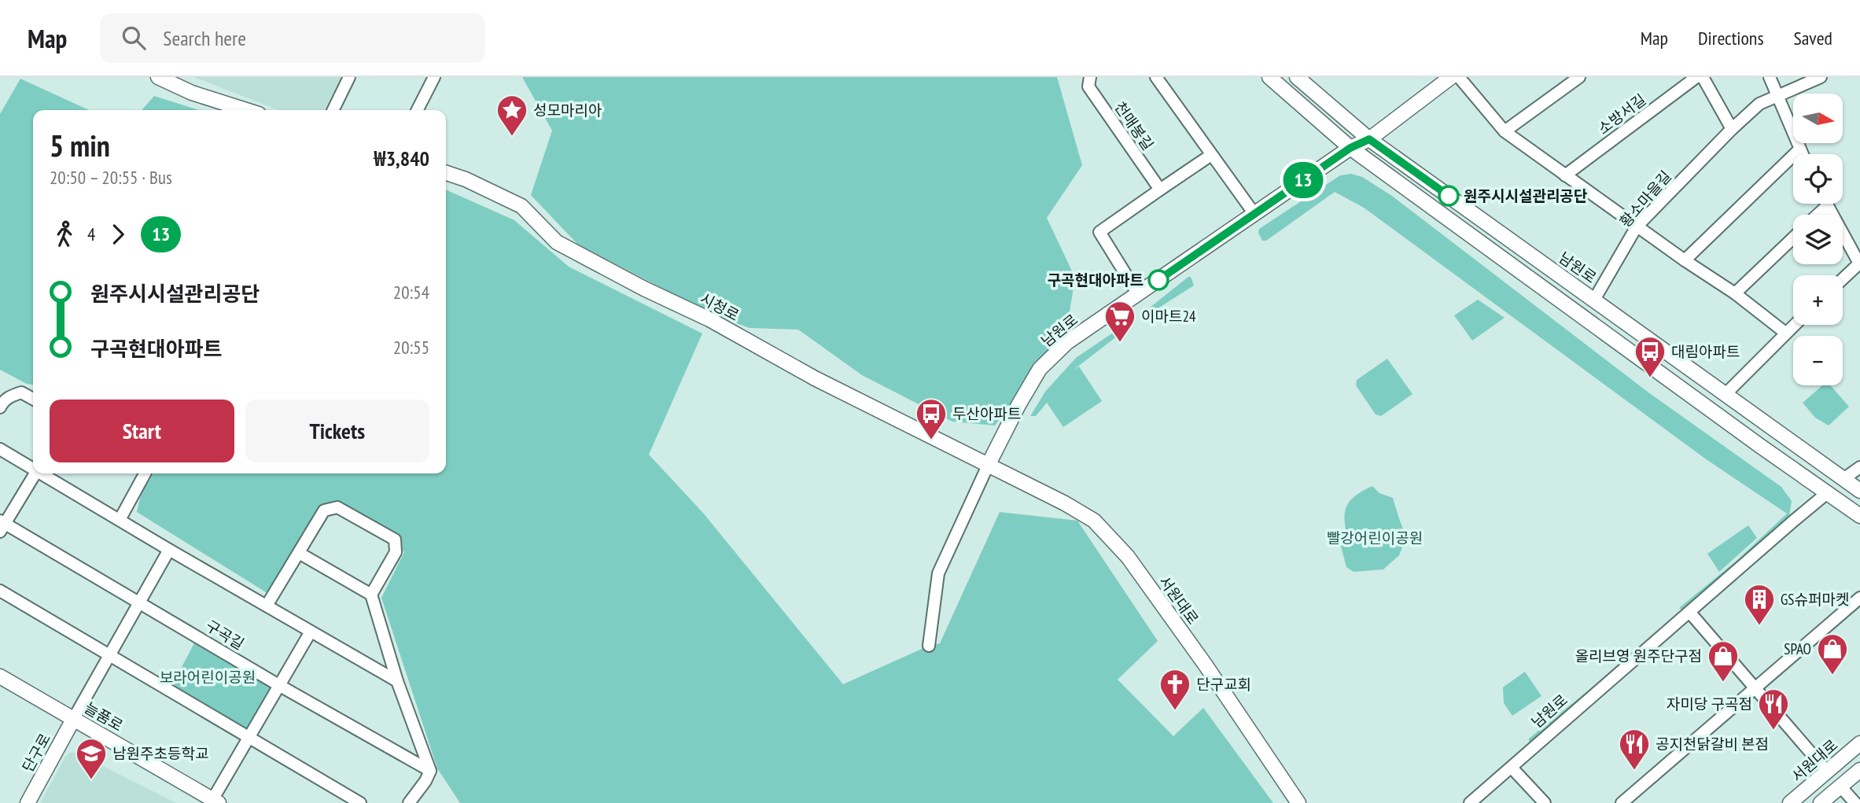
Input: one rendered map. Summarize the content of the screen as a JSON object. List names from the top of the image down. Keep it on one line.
{"streets":{"street":["소방서길","천매봉길","황소마을길","남원로","시청로","서원대로","구곡길","늘품로","단구로"]},"crossings":[["황소마을길","남원로"],["남원로","시청로"],["남원로","서원대로"],["시청로","서원대로"],["늘품로","단구로"]],"parks":["빨강어린이공원","보라어린이공원"],"places":{"place":["성모마리아"],"other":["원주시시설관리공단","구곡현대아파트"],"supermarket":["이마트24"],"bus stop":["대림아파트","두산아파트"],"building":["GS슈퍼마켓"],"shop":["SPAO","올리브영 원주단구점"],"church":["단구교회"],"restaurant":["자미당 구곡점","공지천닭갈비 본점"],"school or university":["남원주초등학교"]},"lines":["bus line 13"],"north":"right","page":{"header":"Map","search":"Search here","nav":["Map","Directions","Saved"],"on_map":"13","map_buttons":["+","−"],"heading":["5 min","20:50 – 20:55 · Bus","₩3,840"],"legs":["4","13"],"list":[{"name":"원주시시설관리공단","value":"20:54"},{"name":"구곡현대아파트","value":"20:55"}],"buttons":["Start","Tickets"]}}
